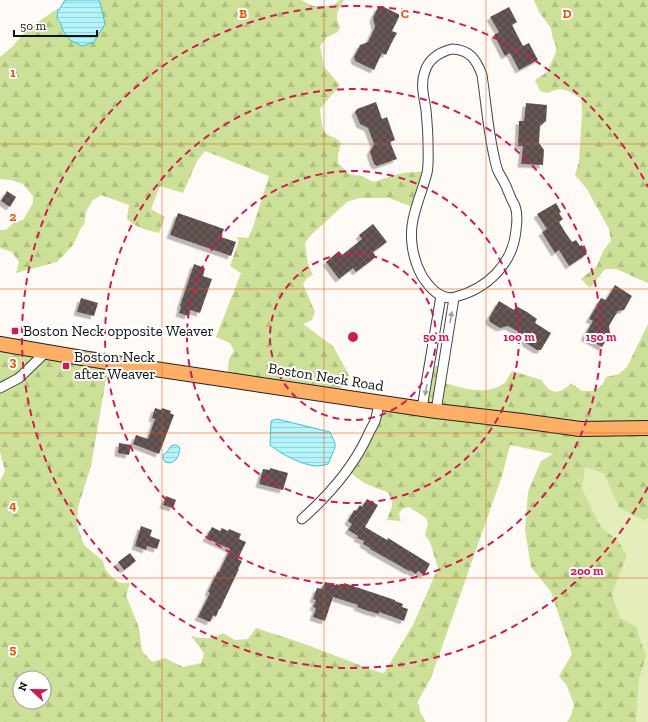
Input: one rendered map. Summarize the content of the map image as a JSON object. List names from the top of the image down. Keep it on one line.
{"streets":{"main road":["Boston Neck Road"]},"places":{"transit":["Boston Neck opposite Weaver","Boston Neck after Weaver"]},"scale_bar":"50 m","north":"left","grid":{"columns":["B","C","D"],"rows":["1","2","3","4","5"]},"rings":["50 m","100 m","150 m","200 m"]}
